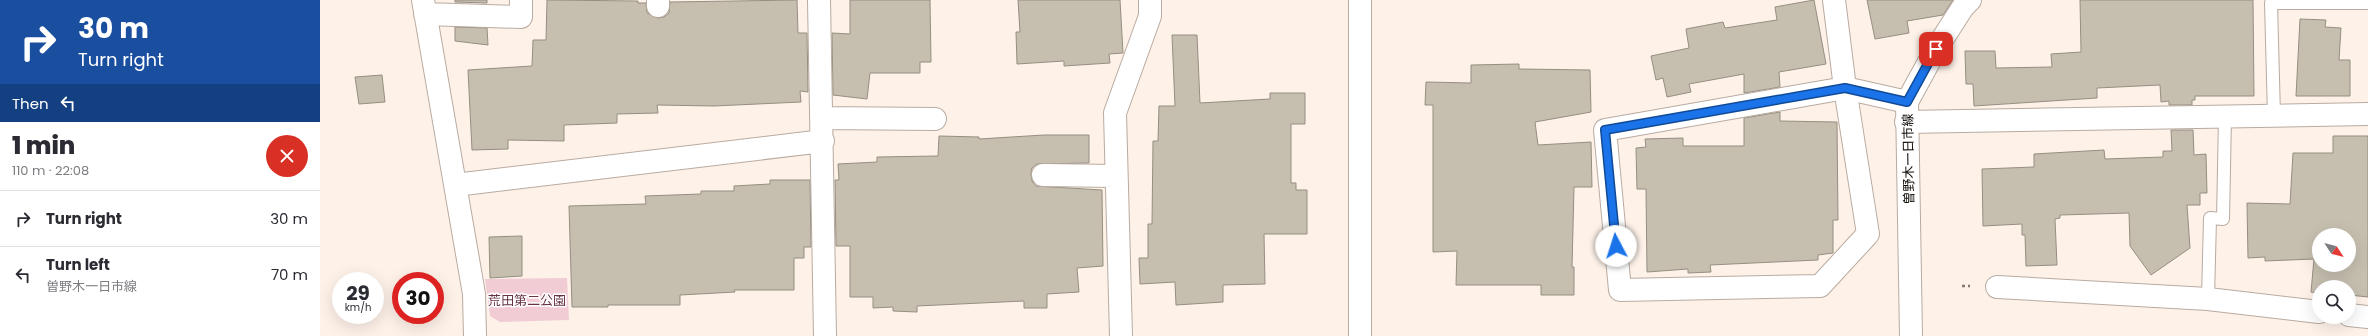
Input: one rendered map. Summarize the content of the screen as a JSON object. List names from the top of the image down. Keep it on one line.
{"streets":{"street":["曽野木一日市線"]},"parks":["荒田第二公園"],"north":"bottom right","page":{"turn":["30 m","Turn right"],"then":"Then","heading":["1 min","110 m · 22:08"],"list":[{"name":"Turn right","value":"30 m"},{"name":"Turn left","note":"曽野木一日市線","value":"70 m"}],"speed":"29 km/h","limit":"30"}}
